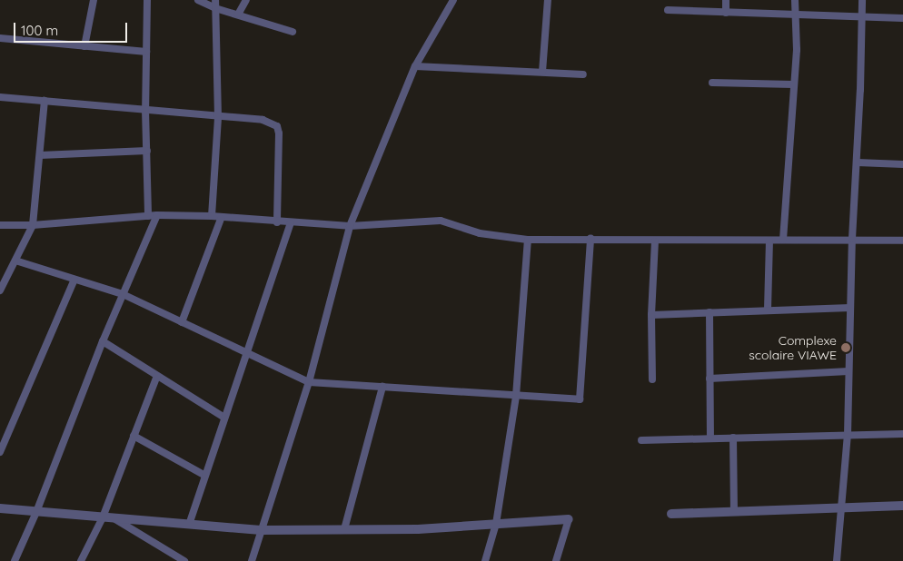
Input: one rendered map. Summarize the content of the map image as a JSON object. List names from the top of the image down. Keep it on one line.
{"places":["Complexe scolaire VIAWE"],"scale_bar":"100 m"}
